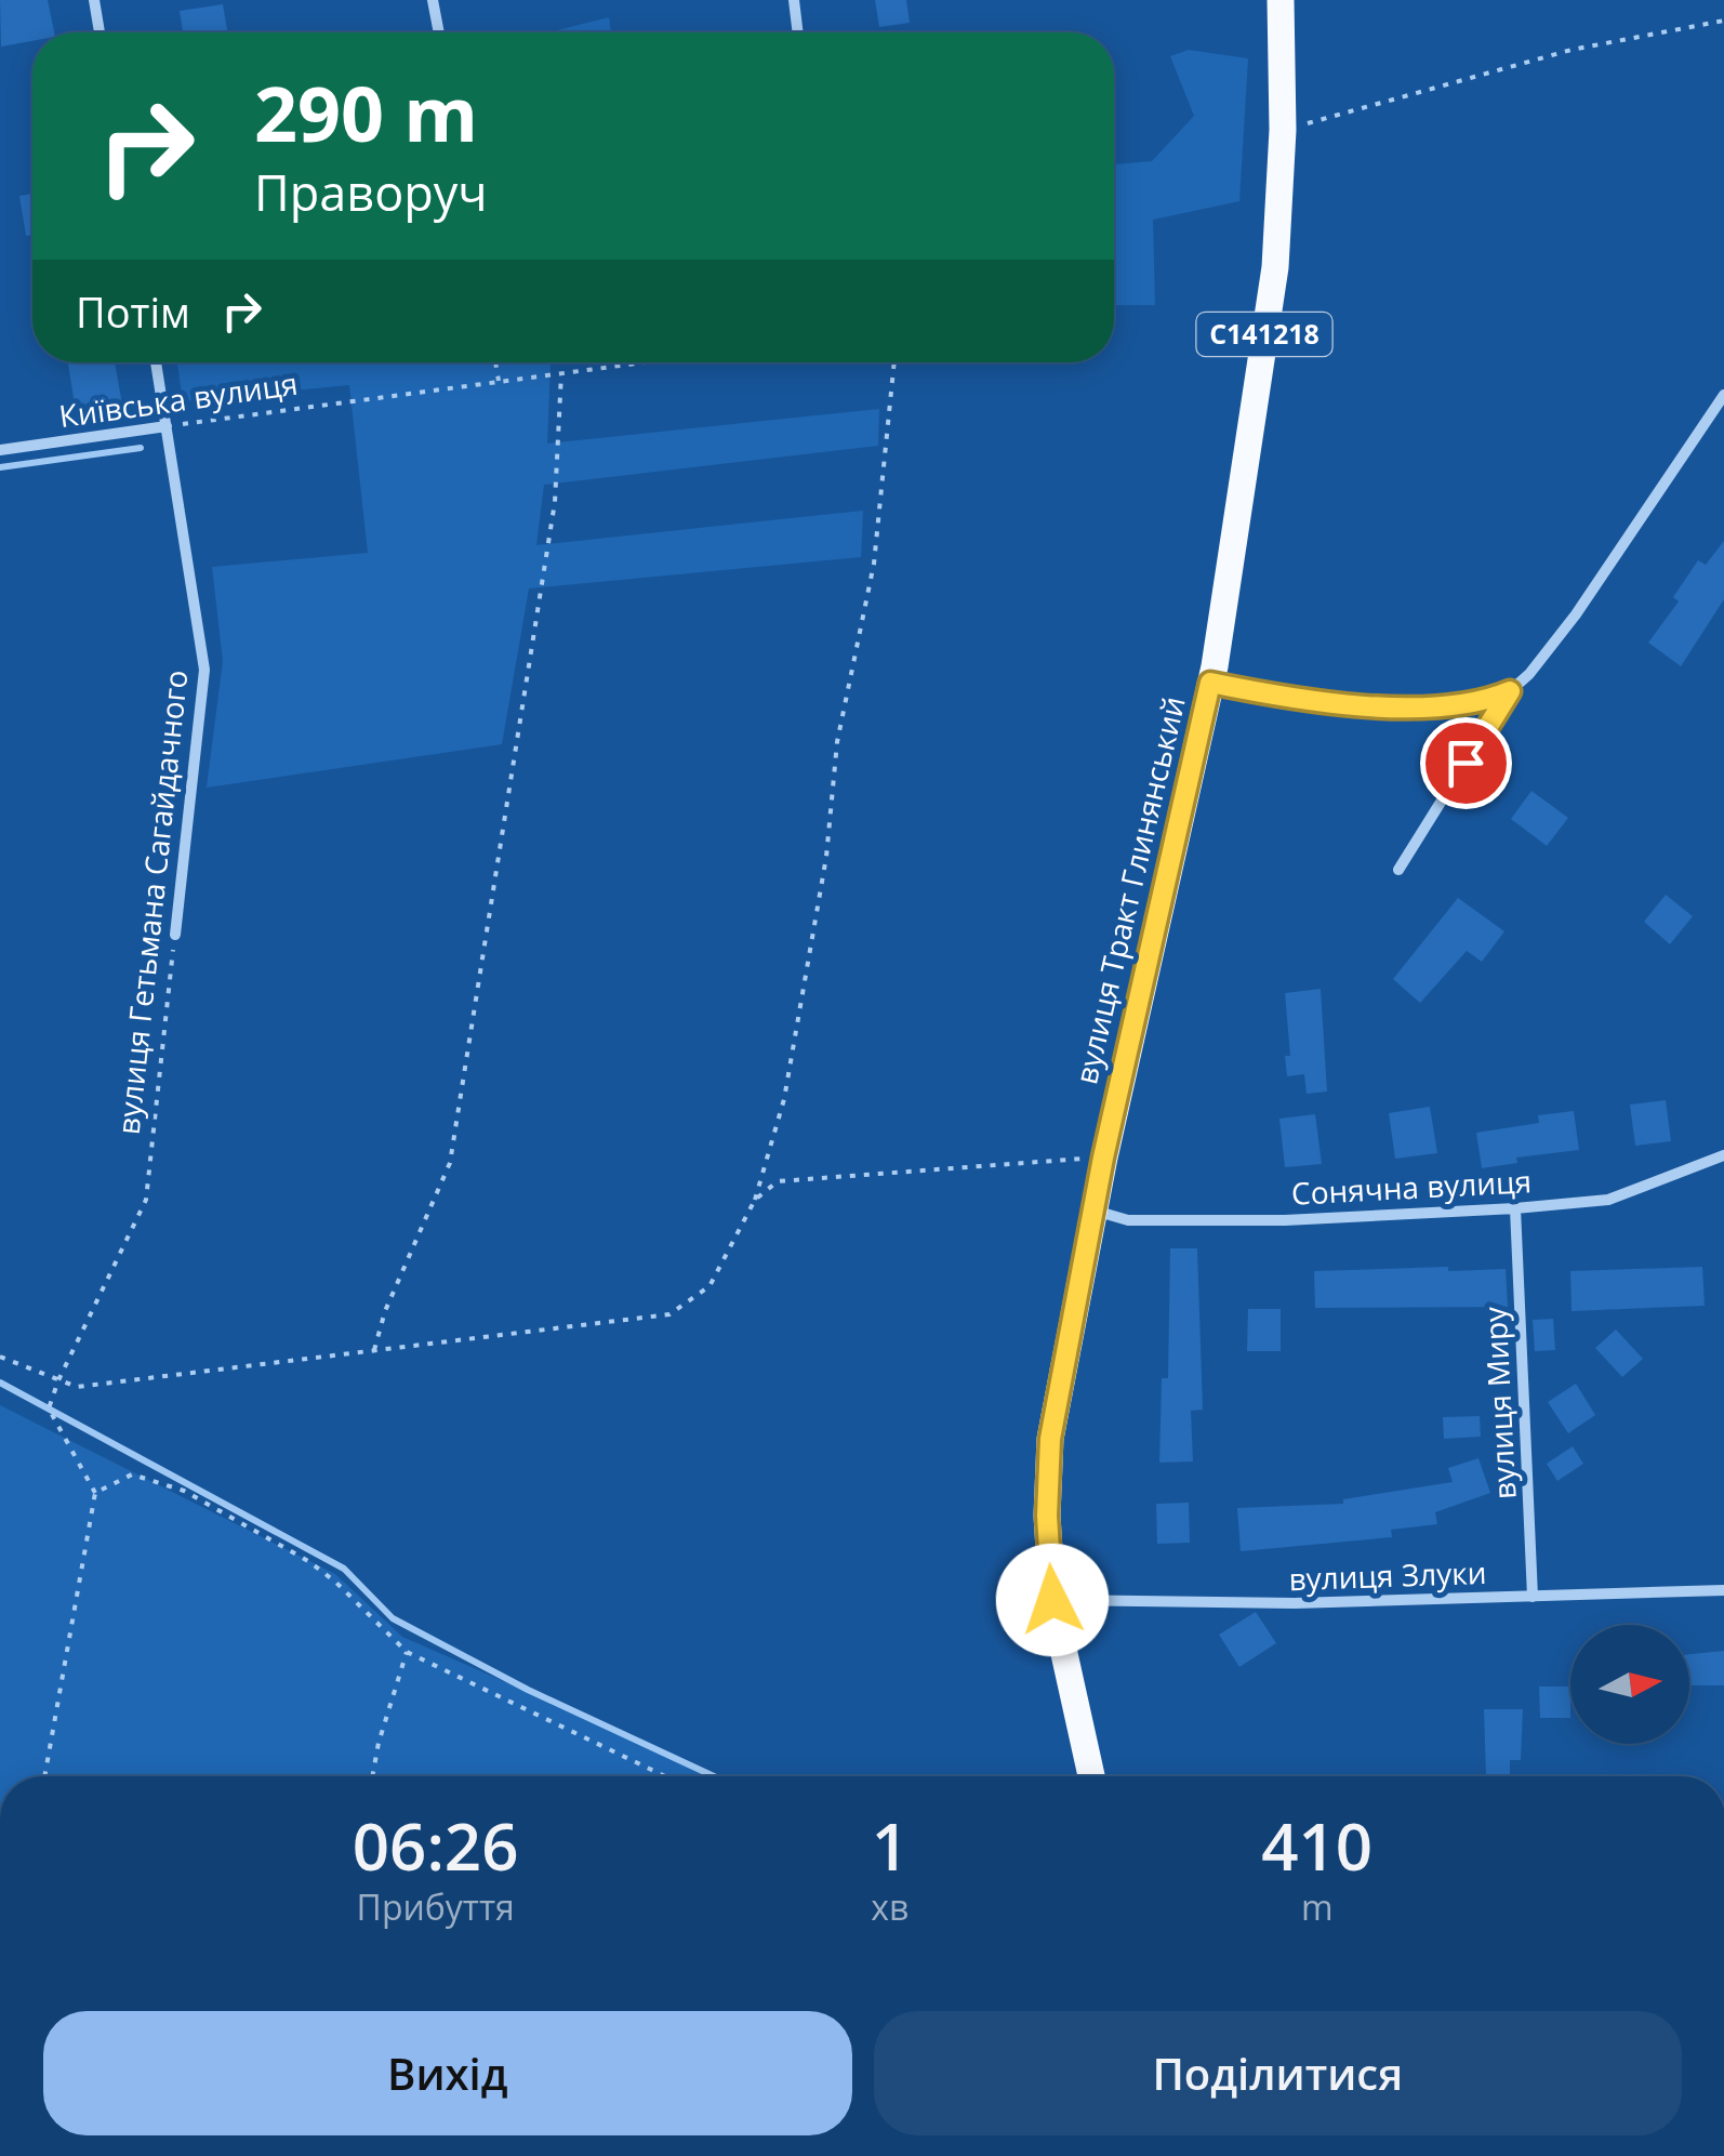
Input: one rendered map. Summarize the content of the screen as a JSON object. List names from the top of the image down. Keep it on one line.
{"streets":{"main road":["С141218","вулиця Тракт Глинянський"],"street":["Київська вулиця","вулиця Гетьмана Сагайдачного","Сонячна вулиця","вулиця Миру","вулиця Злуки"]},"crossings":[["Київська вулиця","вулиця Гетьмана Сагайдачного"],["вулиця Тракт Глинянський","Сонячна вулиця"],["вулиця Тракт Глинянський","вулиця Злуки"],["Сонячна вулиця","вулиця Миру"],["вулиця Миру","вулиця Злуки"]],"north":"right","page":{"turn":["290 m","Праворуч"],"then":"Потім","eta":["06:26","Прибуття","1","хв","410","m"],"buttons":["Вихід","Поділитися"]}}
